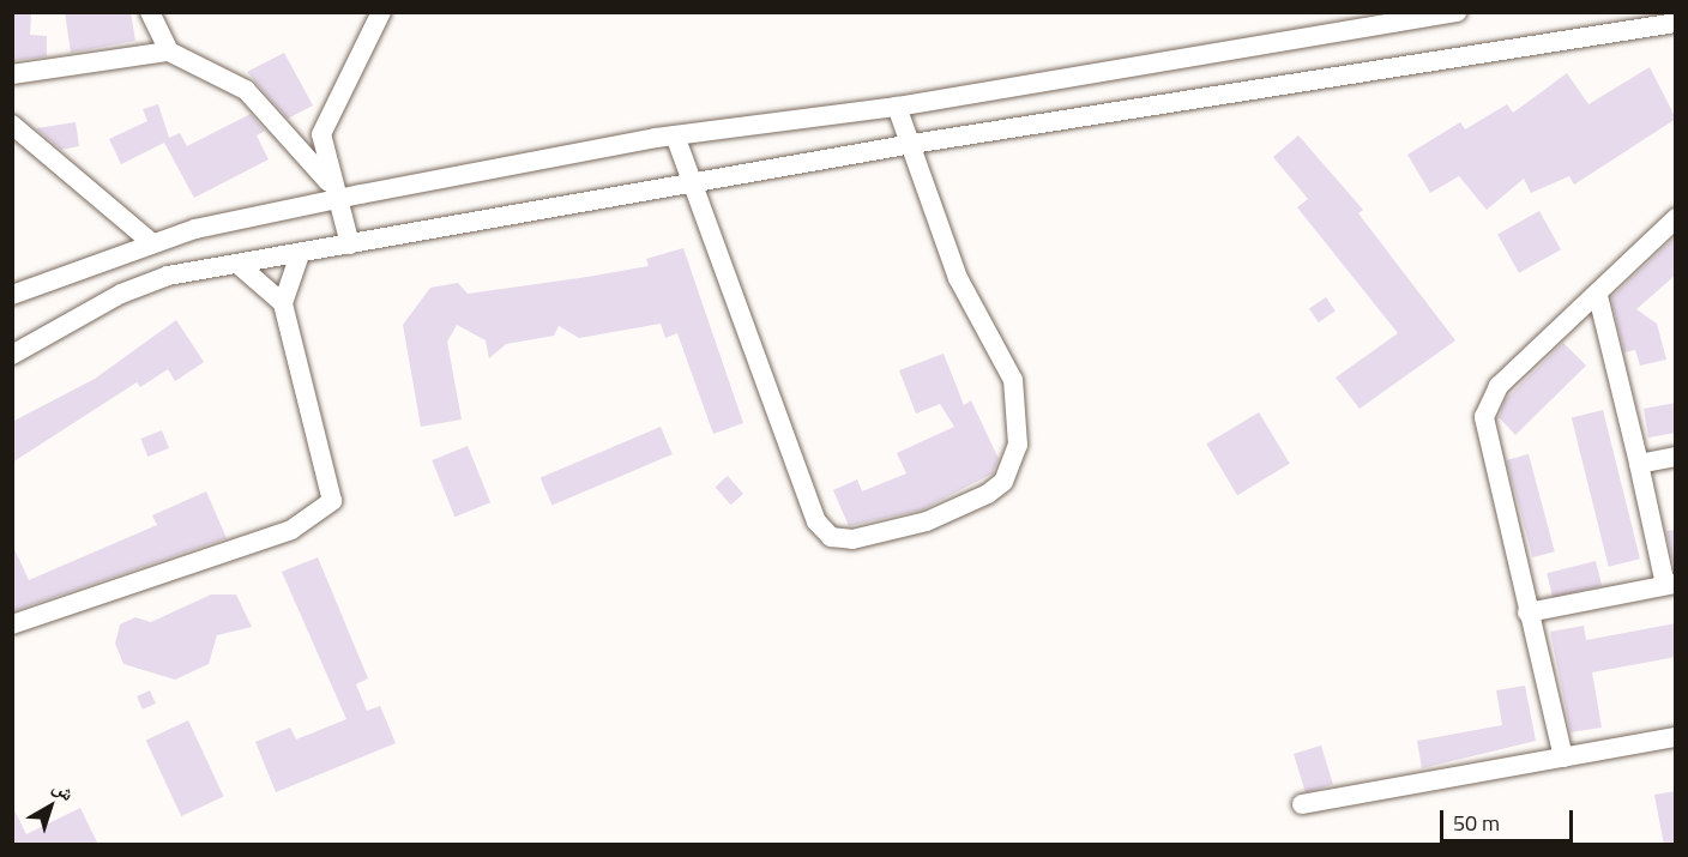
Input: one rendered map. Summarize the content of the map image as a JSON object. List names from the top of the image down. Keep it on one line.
{"scale_bar":"50 m","north":"top right"}
